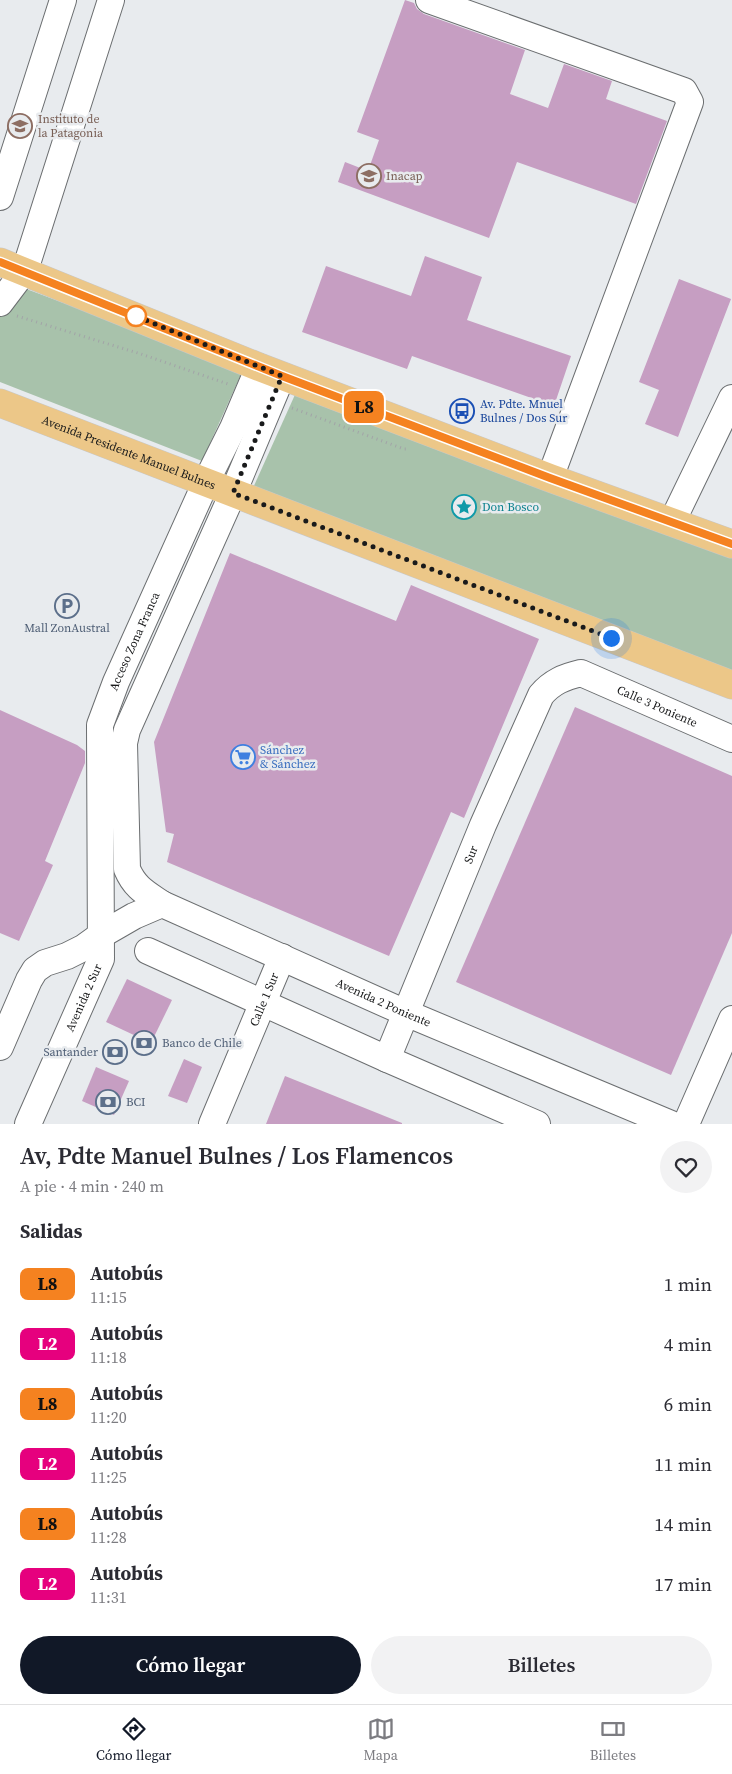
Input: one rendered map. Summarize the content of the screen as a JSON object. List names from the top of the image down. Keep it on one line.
{"streets":{"main road":["Avenida Presidente Manuel Bulnes"],"street":["Acceso Zona Franca","Calle 3 Poniente","Sur","Avenida 2 Sur","Calle 1 Sur","Avenida 2 Poniente"]},"crossings":[["Avenida Presidente Manuel Bulnes","Acceso Zona Franca"],["Acceso Zona Franca","Avenida 2 Sur"],["Calle 3 Poniente","Sur"],["Sur","Avenida 2 Poniente"],["Calle 1 Sur","Avenida 2 Poniente"]],"places":{"school or university":["Instituto de la Patagonia","Inacap"],"bus stop":["Av. Pdte. Mnuel Bulnes / Dos Sur"],"place":["Don Bosco"],"parking":["Mall ZonAustral"],"supermarket":["Sánchez & Sánchez"],"bank":["Banco de Chile","Santander","BCI"]},"lines":["bus line L8"],"page":{"on_map":"L8","heading":[["Av, Pdte Manuel Bulnes / Los Flamencos","A pie · 4 min · 240 m"],"Salidas"],"list":[{"mark":"L8","name":"Autobús","note":"11:15","value":"1 min"},{"mark":"L2","name":"Autobús","note":"11:18","value":"4 min"},{"mark":"L8","name":"Autobús","note":"11:20","value":"6 min"},{"mark":"L2","name":"Autobús","note":"11:25","value":"11 min"},{"mark":"L8","name":"Autobús","note":"11:28","value":"14 min"},{"mark":"L2","name":"Autobús","note":"11:31","value":"17 min"}],"buttons":["Cómo llegar","Billetes"],"tabs":["Cómo llegar","Mapa","Billetes"]}}
